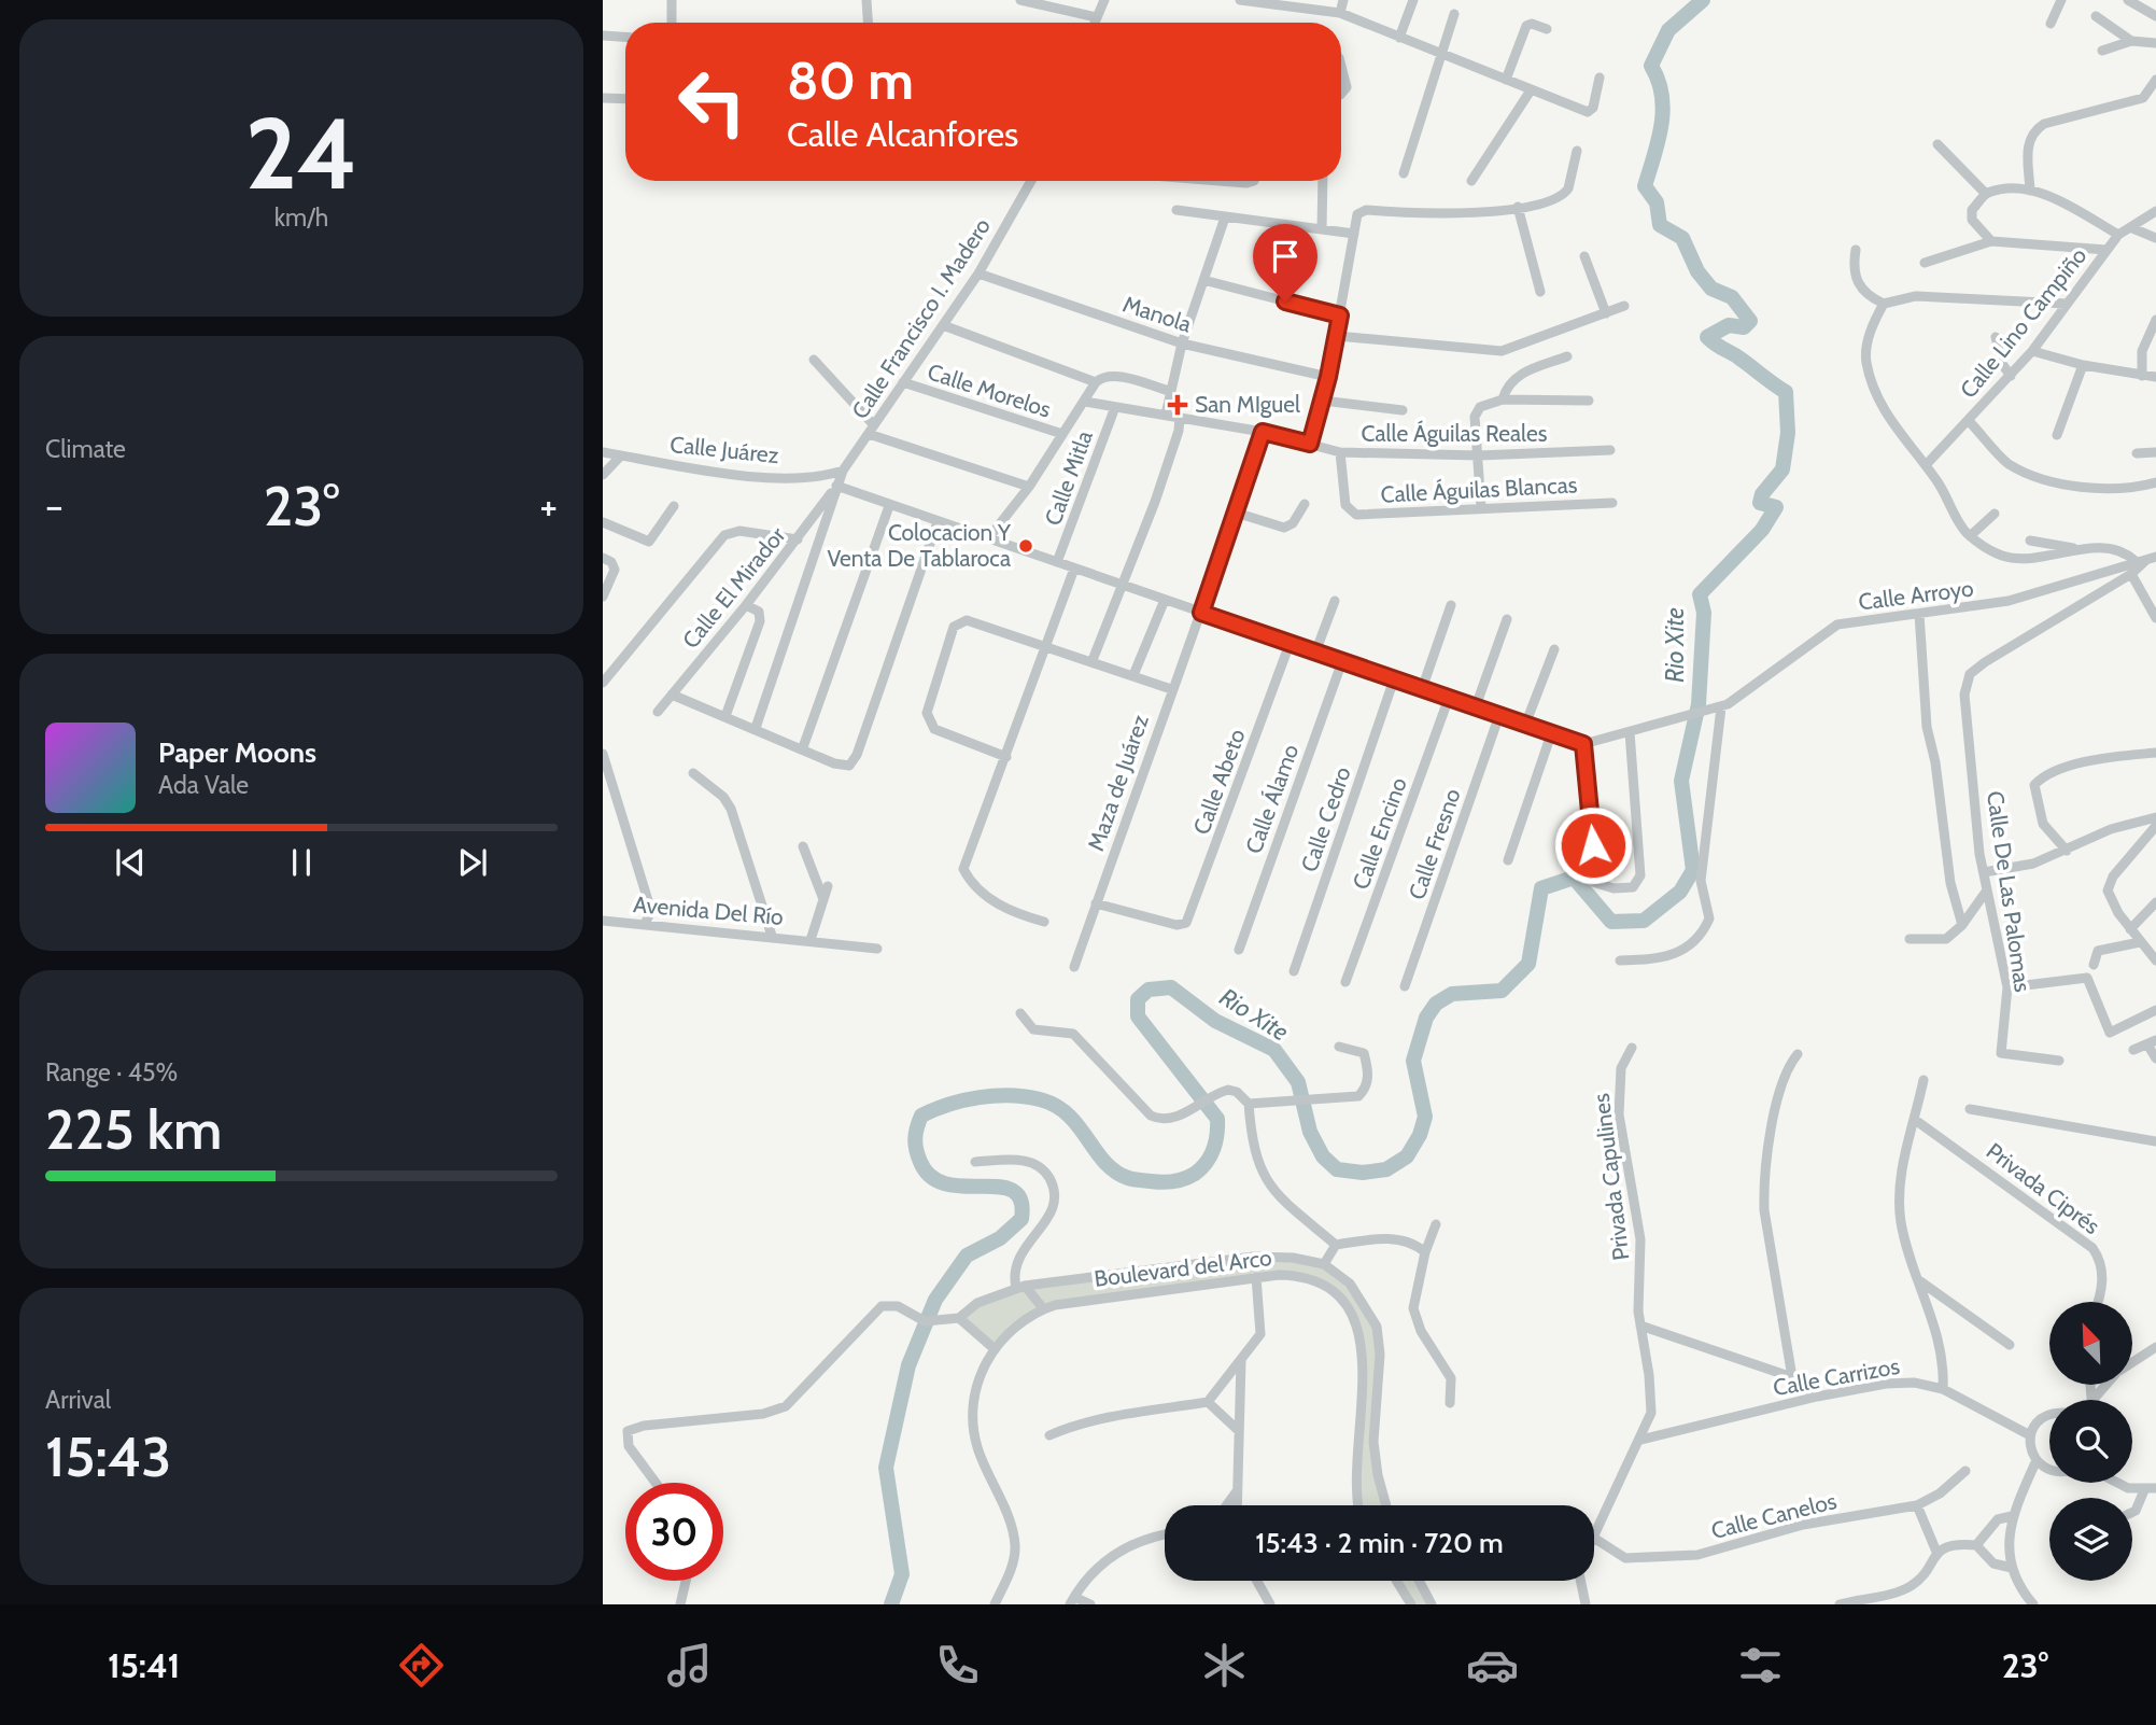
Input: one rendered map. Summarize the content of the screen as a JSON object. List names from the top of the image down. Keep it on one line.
{"streets":{"street":["Manola","Calle Francisco I. Madero","Calle Lino Campiño","Calle Morelos","Calle Águilas Reales","Calle Juárez","Calle Mitla","Calle Águilas Blancas","Calle El Mirador","Calle Arroyo","Calle Abeto","Maza de Juárez","Calle Álamo","Calle Cedro","Calle Encino","Calle Fresno","Calle De Las Palomas","Avenida Del Río","Privada Capulines","Privada Ciprés","Boulevard del Arco","Calle Carrizos","Calle Canelos"]},"crossings":[["Manola","Calle Francisco I. Madero"],["Calle Francisco I. Madero","Calle Morelos"],["Calle Francisco I. Madero","Calle Juárez"],["Calle Francisco I. Madero","Calle El Mirador"],["Calle Águilas Reales","Calle Mitla"],["Calle Águilas Reales","Calle Águilas Blancas"],["Calle Águilas Reales","Maza de Juárez"],["Calle Arroyo","Calle De Las Palomas"],["Calle Abeto","Maza de Juárez"],["Privada Capulines","Calle Carrizos"],["Privada Capulines","Calle Canelos"]],"water":["Rio Xite"],"places":{"health":["San MIguel"],"other":["Colocacion Y Venta De Tablaroca"]},"north":"top left","page":{"tile":[["24","km/h"],"Climate",["Range · 45%","225 km"],["Arrival","15:43"]],"turn":["80 m","Calle Alcanfores"],"heat":["−","23°","+"],"song":["Paper Moons","Ada Vale"],"limit":"30","trip":"15:43 · 2 min · 720 m","tabs":["15:41","23°"]}}
